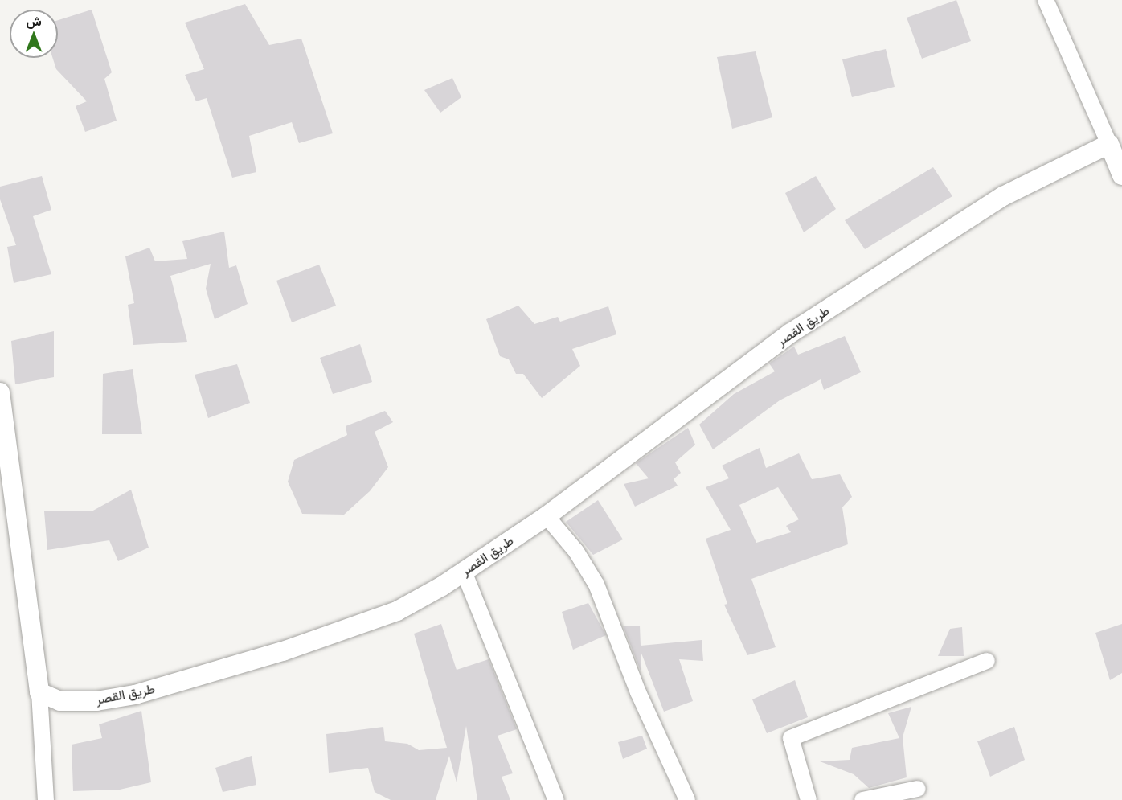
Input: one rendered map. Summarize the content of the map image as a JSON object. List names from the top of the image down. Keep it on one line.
{"streets":{"street":["طريق القصر"]},"north":"top"}
